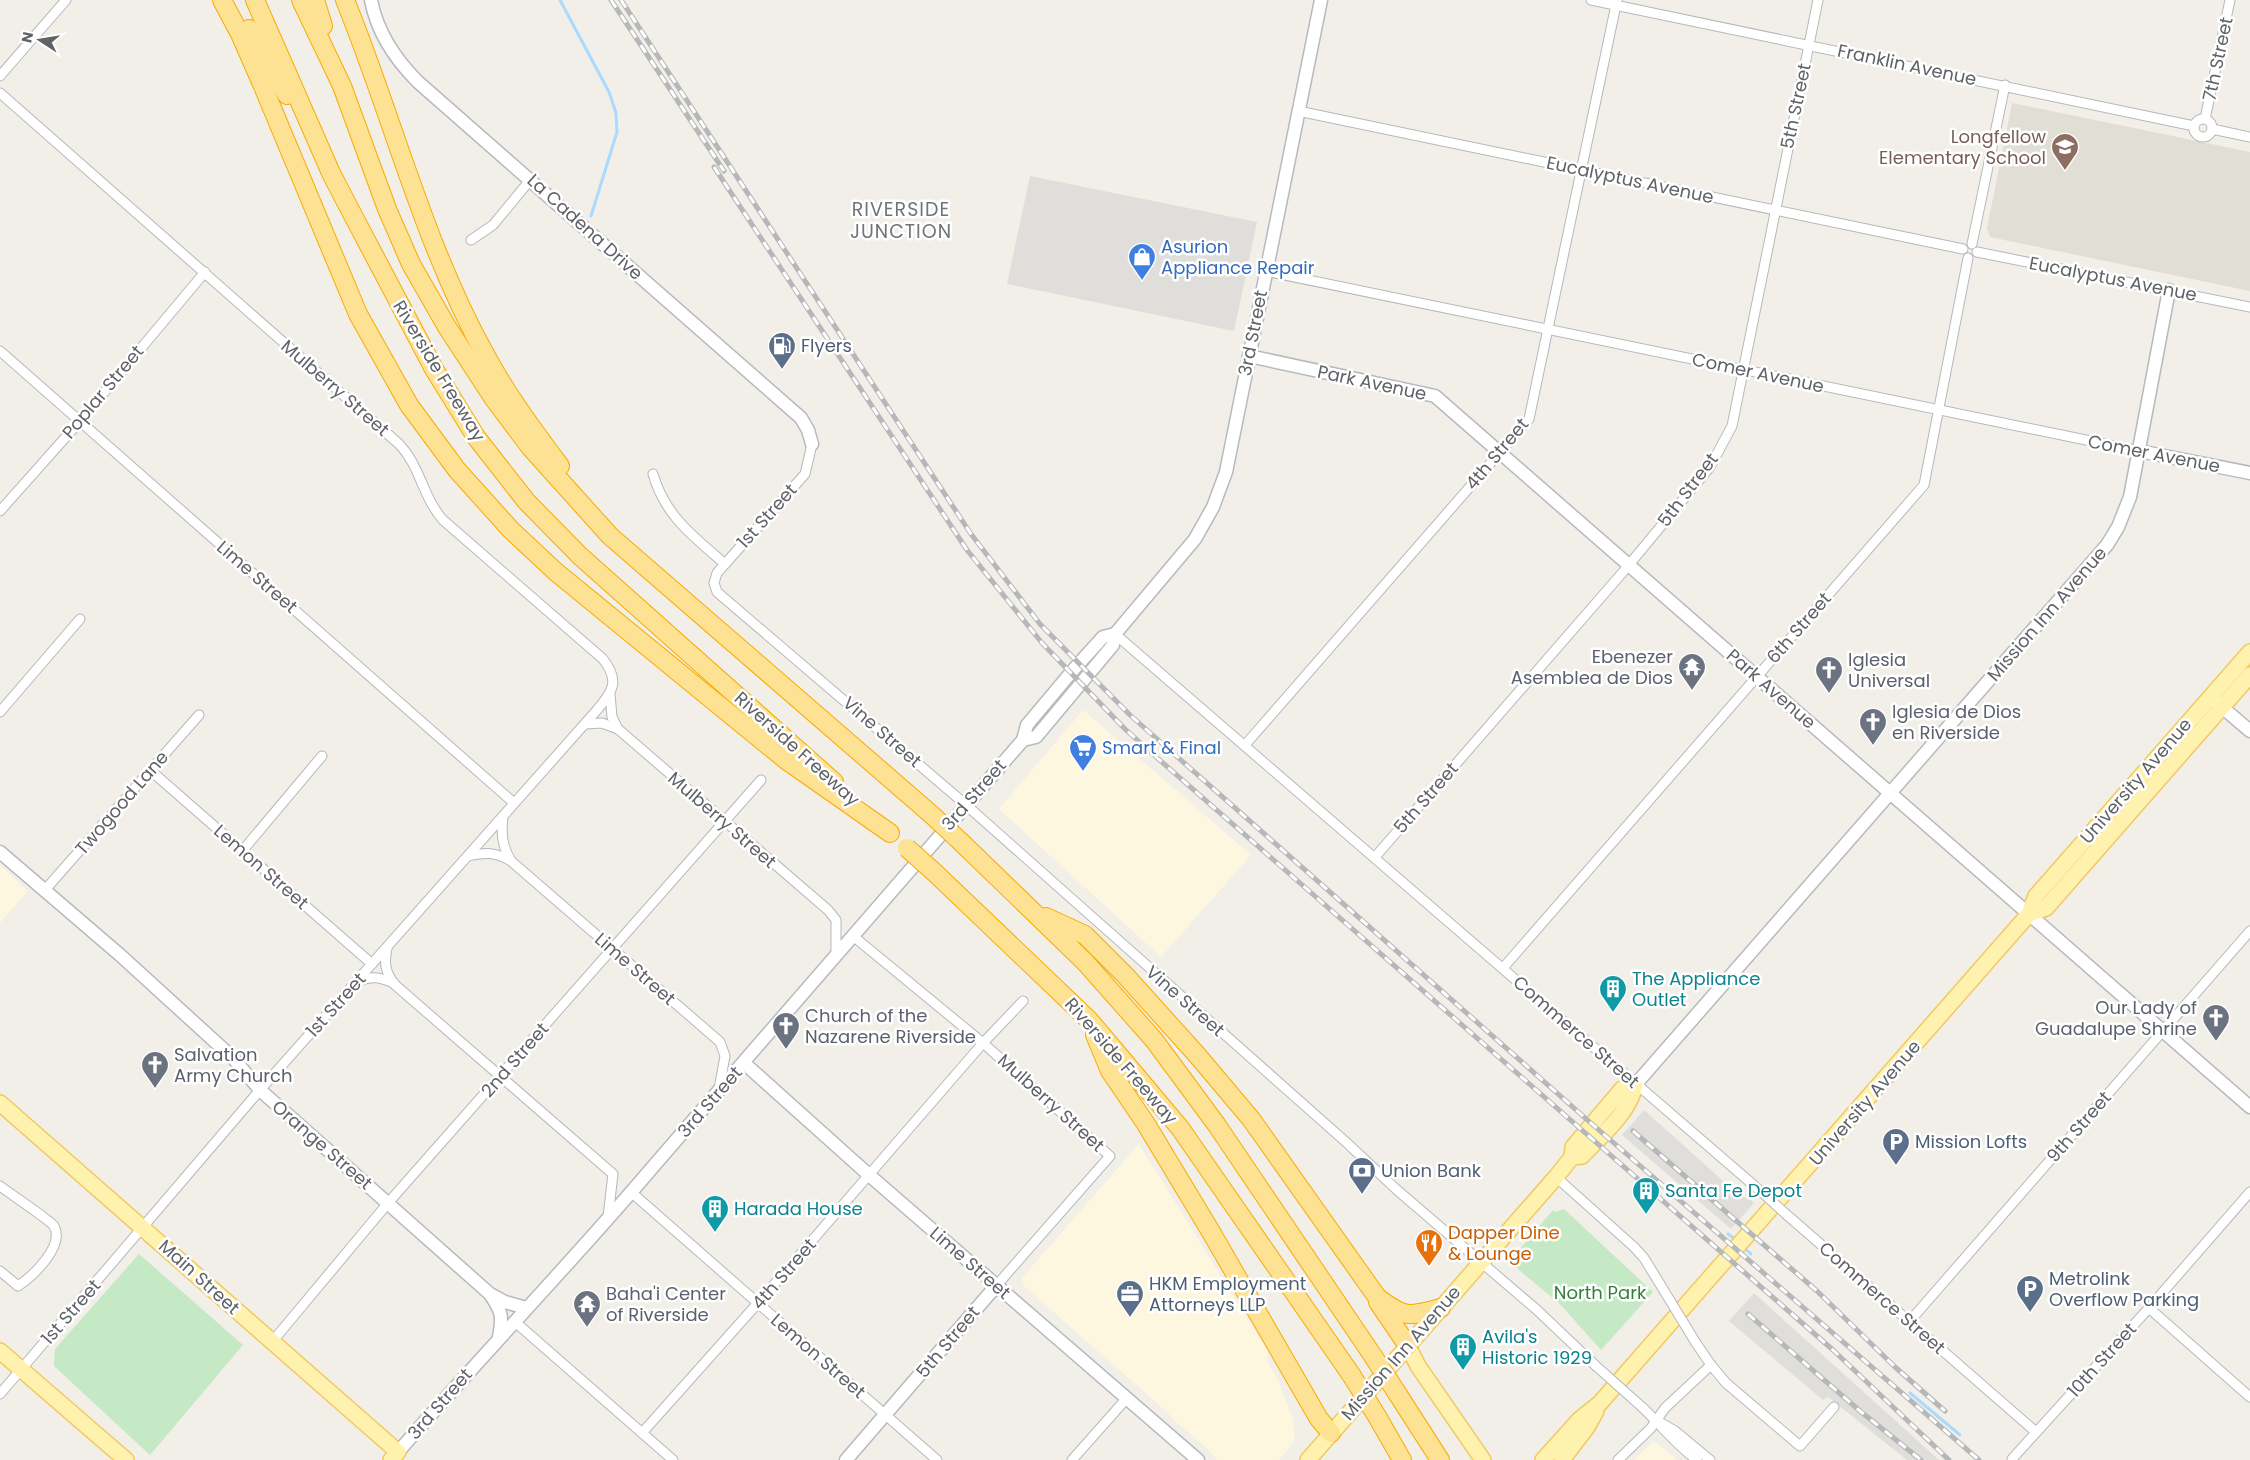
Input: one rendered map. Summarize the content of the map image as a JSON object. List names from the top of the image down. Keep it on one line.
{"streets":{"highway":["Riverside Freeway"],"main road":["5th Street","La Cadena Drive","3rd Street","Comer Avenue","Park Avenue","Lime Street","Mission Inn Avenue","University Avenue","Orange Street","Main Street"],"street":["7th Street","Franklin Avenue","Eucalyptus Avenue","Mulberry Street","Poplar Street","4th Street","1st Street","6th Street","Vine Street","Twogood Lane","Lemon Street","Commerce Street","2nd Street","9th Street","10th Street"]},"crossings":[["7th Street","Franklin Avenue"],["Franklin Avenue","5th Street"],["Franklin Avenue","4th Street"],["5th Street","Eucalyptus Avenue"],["5th Street","Comer Avenue"],["5th Street","Park Avenue"],["5th Street","Mulberry Street"],["5th Street","Lime Street"],["5th Street","Lemon Street"],["5th Street","Commerce Street"],["Eucalyptus Avenue","3rd Street"],["Eucalyptus Avenue","4th Street"],["Eucalyptus Avenue","Mission Inn Avenue"],["Eucalyptus Avenue","6th Street"],["La Cadena Drive","1st Street"],["3rd Street","Comer Avenue"],["3rd Street","Park Avenue"],["3rd Street","Mulberry Street"],["3rd Street","Lime Street"],["3rd Street","Vine Street"],["3rd Street","Lemon Street"],["3rd Street","Commerce Street"],["3rd Street","Orange Street"],["3rd Street","Main Street"],["Comer Avenue","4th Street"],["Comer Avenue","Mission Inn Avenue"],["Comer Avenue","6th Street"],["Park Avenue","4th Street"],["Park Avenue","Mission Inn Avenue"],["Park Avenue","6th Street"],["Park Avenue","University Avenue"],["Park Avenue","9th Street"],["Mulberry Street","Poplar Street"],["Mulberry Street","4th Street"],["Mulberry Street","1st Street"],["Mulberry Street","2nd Street"],["Poplar Street","Lime Street"],["4th Street","Lime Street"],["4th Street","Lemon Street"],["4th Street","Commerce Street"],["1st Street","Lime Street"],["1st Street","Vine Street"],["1st Street","Lemon Street"],["1st Street","Orange Street"],["1st Street","Main Street"],["Lime Street","2nd Street"],["Mission Inn Avenue","Vine Street"],["Mission Inn Avenue","Commerce Street"],["6th Street","Commerce Street"],["Twogood Lane","Lemon Street"],["Twogood Lane","Orange Street"],["Commerce Street","9th Street"],["Commerce Street","10th Street"],["2nd Street","Orange Street"],["2nd Street","Main Street"]],"districts":["RIVERSIDE JUNCTION"],"parks":["North Park"],"places":{"school or university":["Longfellow Elementary School"],"shop":["Asurion Appliance Repair"],"fuel station":["Flyers"],"temple":["Ebenezer Asemblea de Dios","Baha'i Center of Riverside"],"church":["Iglesia Universal","Iglesia de Dios en Riverside","Our Lady of Guadalupe Shrine","Church of the Nazarene Riverside","Salvation Army Church"],"supermarket":["Smart & Final"],"building":["The Appliance Outlet","Santa Fe Depot","Harada House","Avila's Historic 1929"],"parking":["Mission Lofts","Metrolink Overflow Parking"],"bank":["Union Bank"],"restaurant":["Dapper Dine & Lounge"],"office":["HKM Employment Attorneys LLP"]},"north":"left"}
